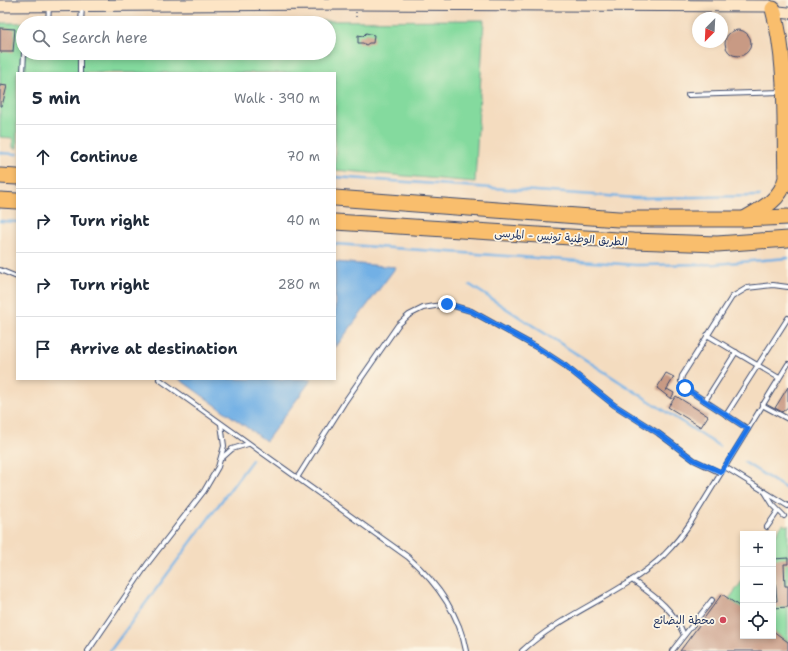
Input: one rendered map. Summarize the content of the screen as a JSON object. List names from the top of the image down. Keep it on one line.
{"streets":{"highway":["الطريق الوطنية تونس - المرسى"]},"places":["محطة البضائع"],"north":"bottom left","page":{"search":"Search here","heading":["5 min","Walk · 390 m"],"list":[["Continue","70 m"],["Turn right","40 m"],["Turn right","280 m"],"Arrive at destination"],"map_buttons":["+","−"]}}
